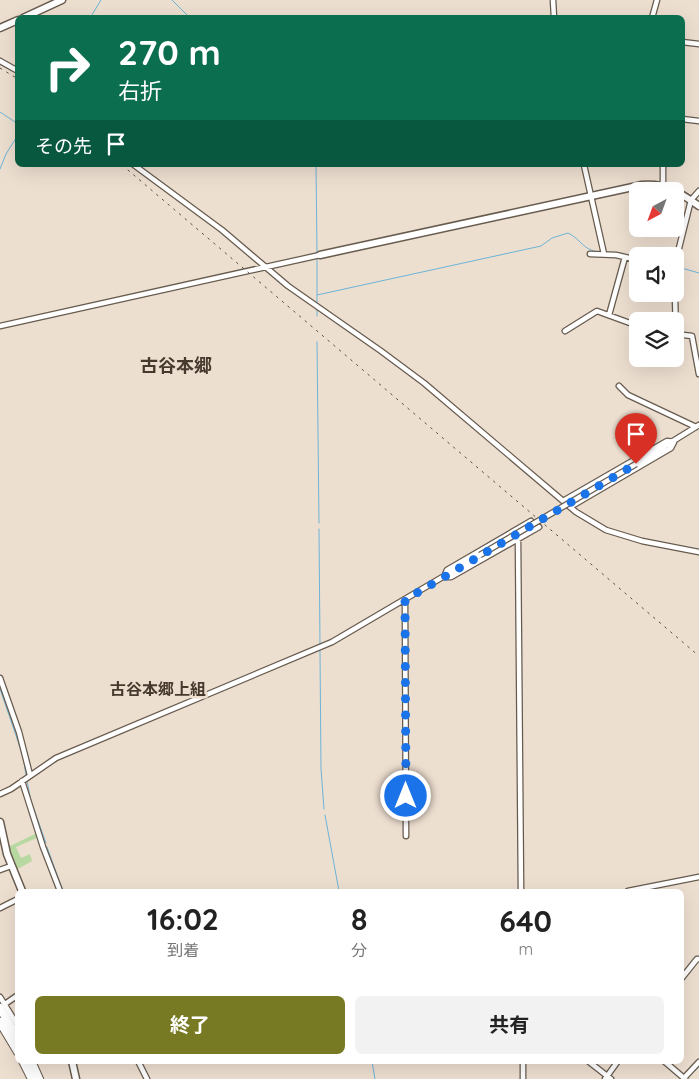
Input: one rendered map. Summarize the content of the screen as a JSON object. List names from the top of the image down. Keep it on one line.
{"districts":["古谷本郷","古谷本郷上組"],"north":"bottom left","page":{"turn":["270 m","右折"],"then":"その先","eta":["16:02","到着","8","分","640","m"],"buttons":["終了","共有"]}}
